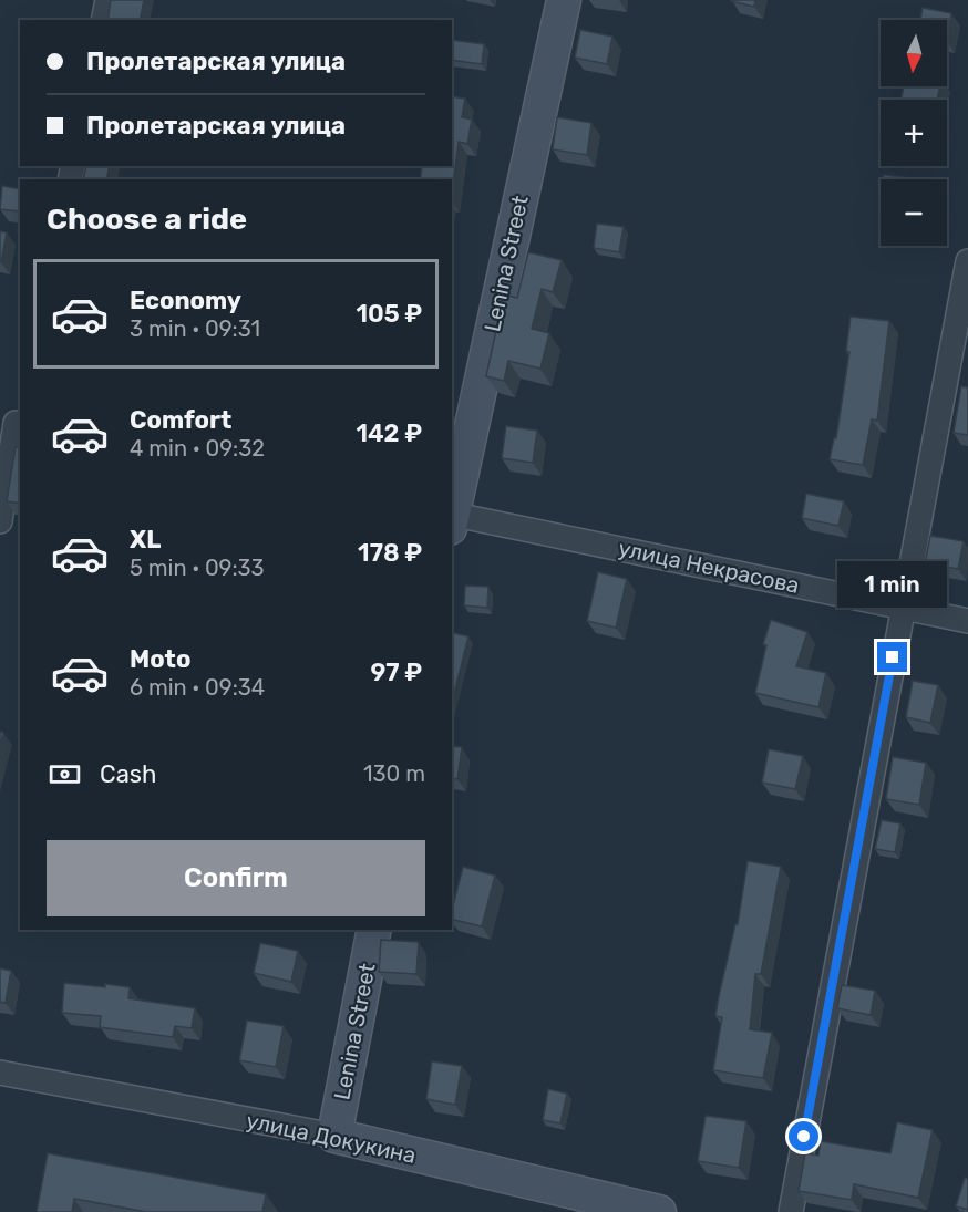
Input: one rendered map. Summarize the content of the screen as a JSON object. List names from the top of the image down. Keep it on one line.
{"streets":{"street":["Lenina Street","улица Некрасова","улица Докукина"]},"crossings":[["Lenina Street","улица Докукина"]],"north":"bottom","page":{"map_buttons":["+","−"],"banner":["Пролетарская улица","Пролетарская улица"],"heading":"Choose a ride","list":[{"name":"Economy","note":"3 min · 09:31","value":"105 ₽"},{"name":"Comfort","note":"4 min · 09:32","value":"142 ₽"},{"name":"XL","note":"5 min · 09:33","value":"178 ₽"},{"name":"Moto","note":"6 min · 09:34","value":"97 ₽"}],"bubble":"1 min","pay":["Cash","130 m"],"buttons":"Confirm"}}
